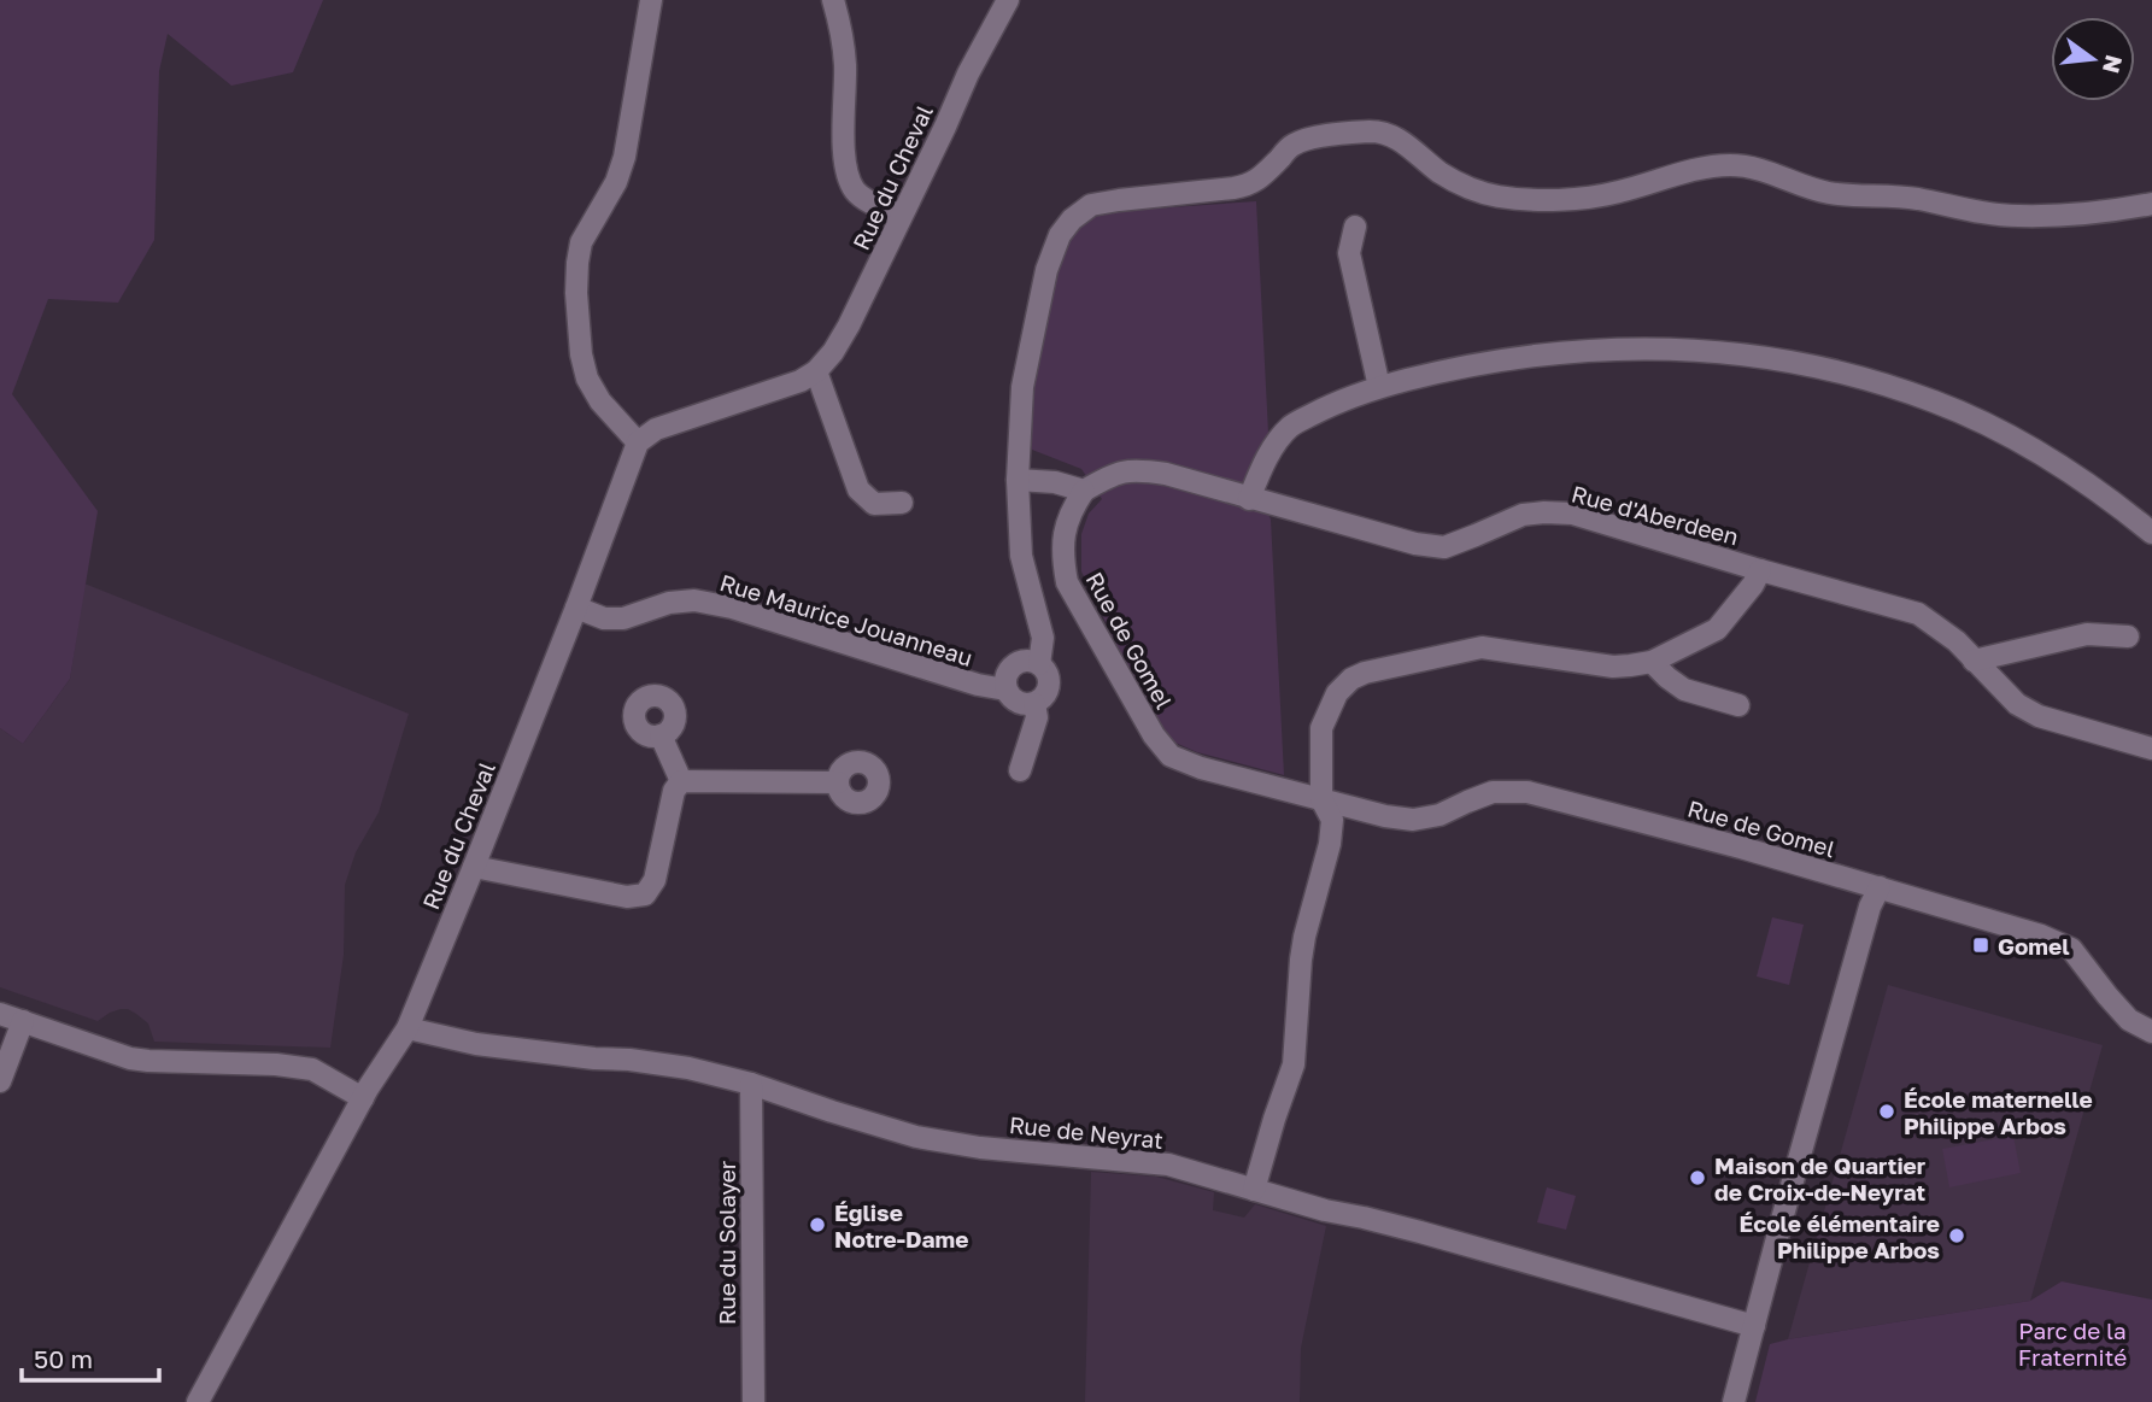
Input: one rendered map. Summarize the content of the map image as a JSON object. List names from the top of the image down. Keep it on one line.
{"streets":{"street":["Rue du Cheval","Rue d'Aberdeen","Rue Maurice Jouanneau","Rue de Gomel","Rue de Neyrat","Rue du Solayer"]},"crossings":[["Rue du Cheval","Rue Maurice Jouanneau"],["Rue du Cheval","Rue de Neyrat"],["Rue d'Aberdeen","Rue de Gomel"],["Rue de Neyrat","Rue du Solayer"]],"parks":["Parc de la Fraternité"],"places":{"transit":["Gomel"],"other":["École maternelle Philippe Arbos","Maison de Quartier de Croix-de-Neyrat","Église Notre-Dame","École élémentaire Philippe Arbos"]},"scale_bar":"50 m","north":"right"}
